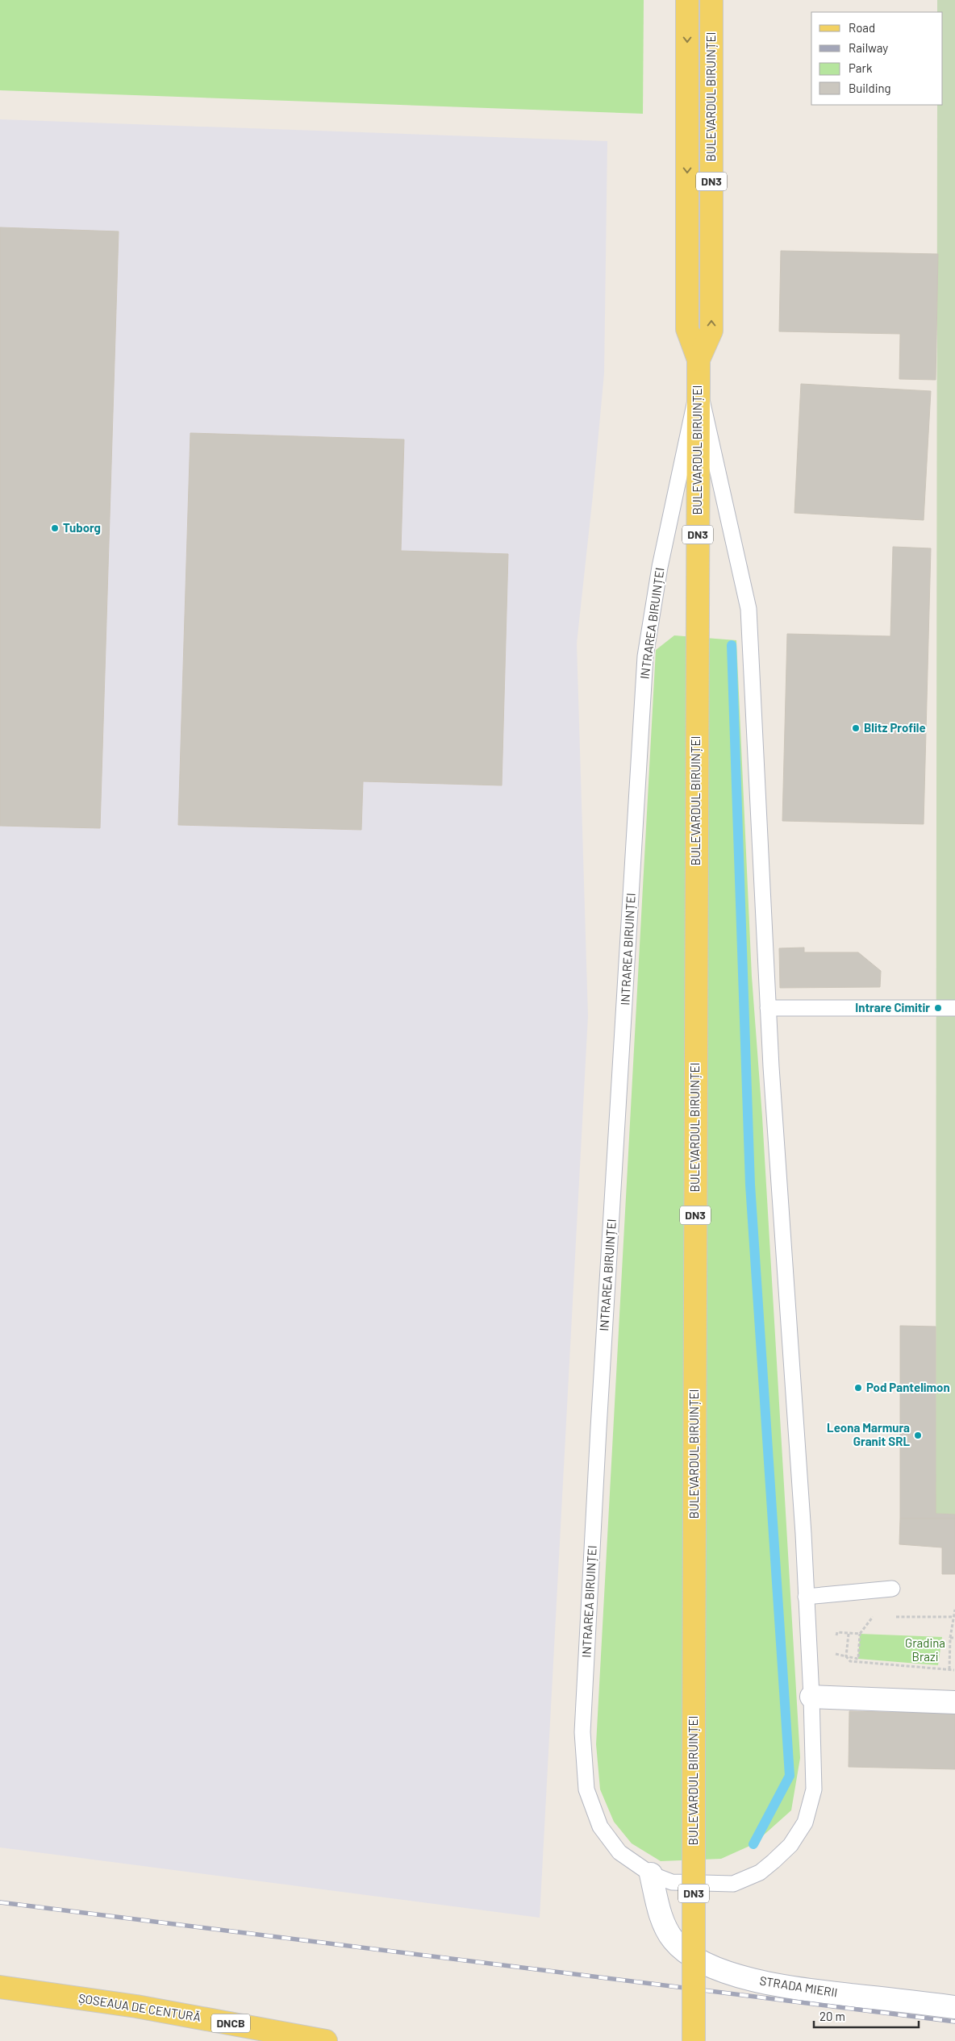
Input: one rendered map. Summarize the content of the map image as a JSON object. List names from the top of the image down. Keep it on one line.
{"streets":{"main road":["BULEVARDUL BIRUINȚEI","DN3","ȘOSEAUA DE CENTURĂ","DNCB"],"street":["STRADA MIERII"],"lane":["INTRAREA BIRUINȚEI"]},"crossings":[["BULEVARDUL BIRUINȚEI","INTRAREA BIRUINȚEI"],["INTRAREA BIRUINȚEI","STRADA MIERII"]],"parks":["Gradina Brazi"],"places":["Tuborg","Blitz Profile","Intrare Cimitir","Pod Pantelimon","Leona Marmura Granit SRL"],"legend":["Road","Railway","Park","Building"],"scale_bar":"20 m"}
